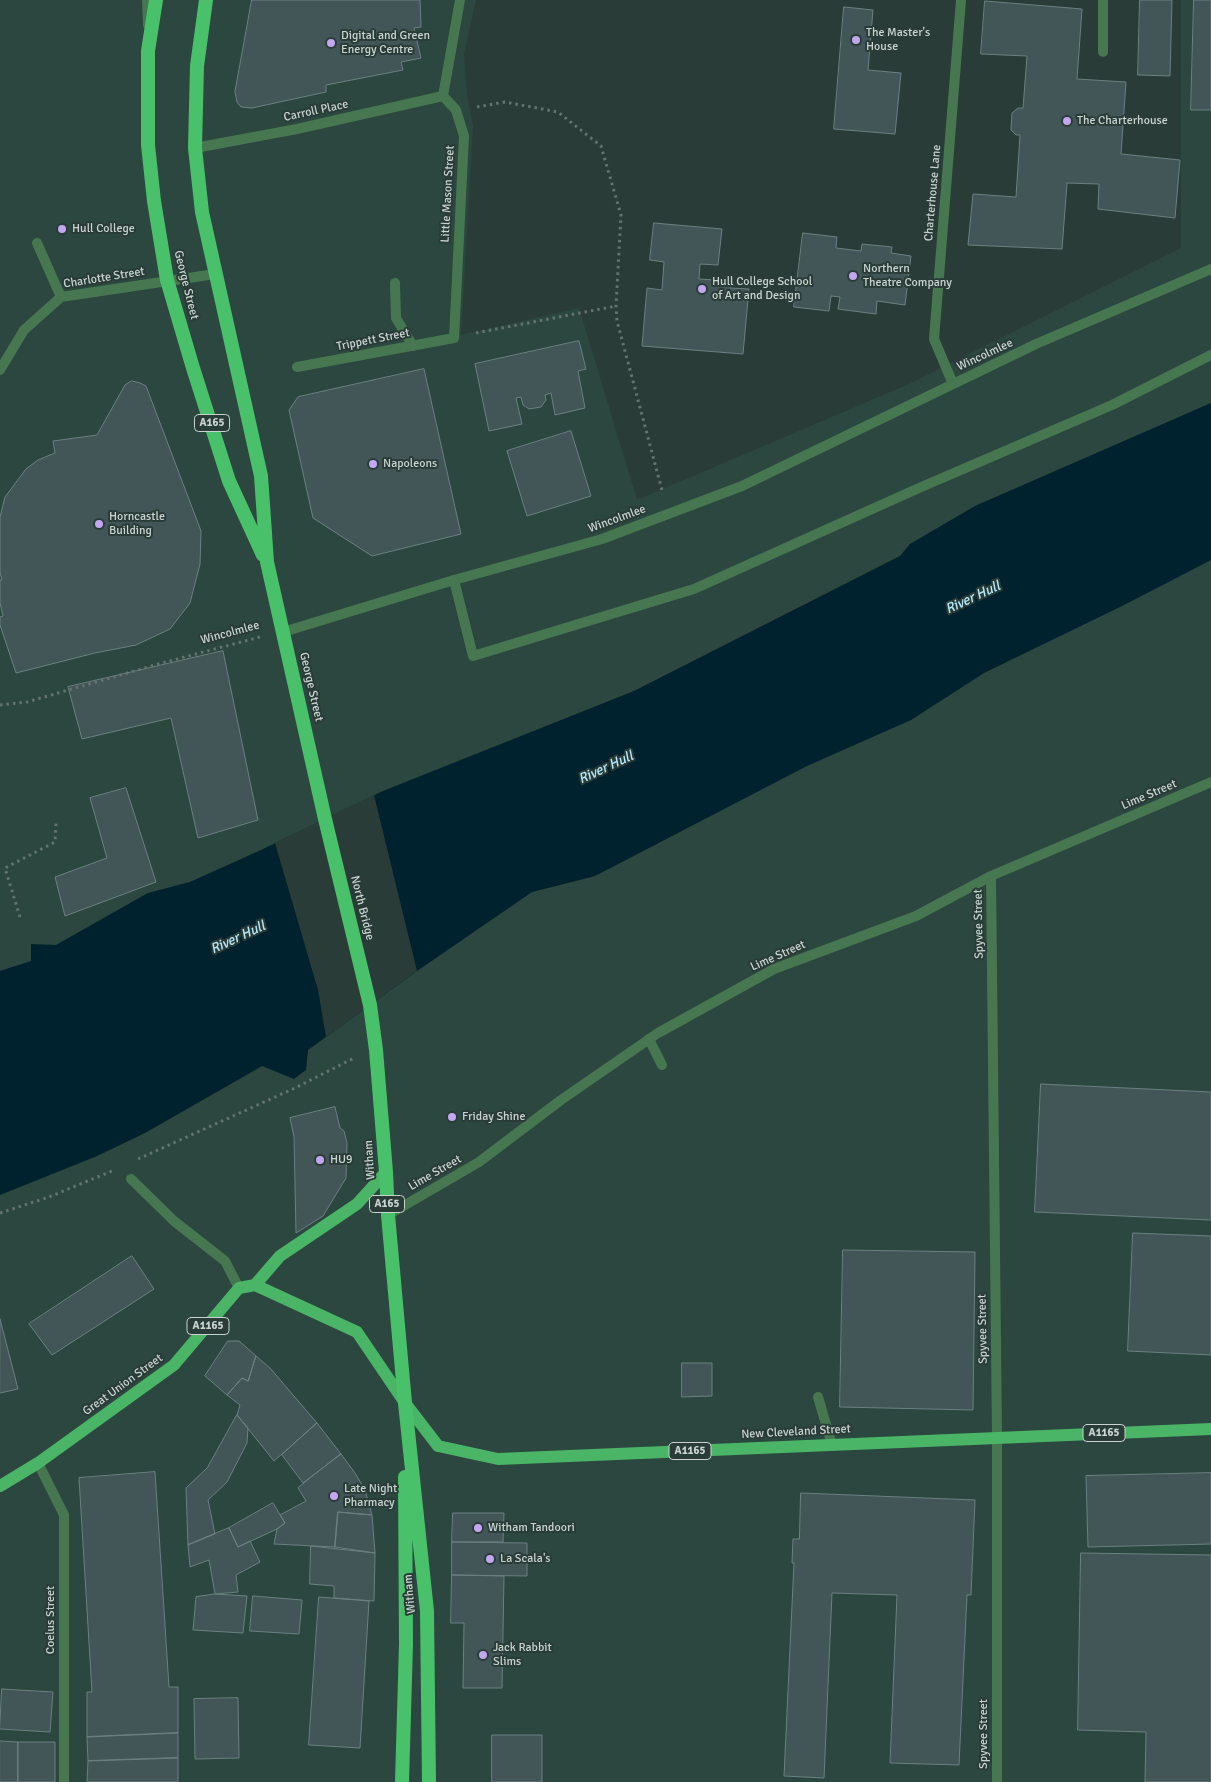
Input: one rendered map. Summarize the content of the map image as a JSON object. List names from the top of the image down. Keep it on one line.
{"streets":{"highway":["George Street","A165","North Bridge","Witham"],"main road":["A1165","Great Union Street","New Cleveland Street"],"street":["Carroll Place","Charterhouse Lane","Little Mason Street","Charlotte Street","Trippett Street","Wincolmlee","Lime Street","Spyvee Street","Coelus Street"]},"crossings":[["Carroll Place","Little Mason Street"],["Carroll Place","George Street"],["Charterhouse Lane","Wincolmlee"],["Little Mason Street","Trippett Street"],["Charlotte Street","George Street"],["George Street","Wincolmlee"],["George Street","North Bridge"],["Lime Street","Spyvee Street"],["Lime Street","Witham"],["North Bridge","Witham"],["Spyvee Street","New Cleveland Street"],["Witham","A1165"],["Witham","New Cleveland Street"],["A1165","New Cleveland Street"],["Great Union Street","Coelus Street"]],"water":["River Hull"],"places":["The Master's House","Digital and Green Energy Centre","The Charterhouse","Hull College","Northern Theatre Company","Hull College School of Art and Design","Napoleons","Horncastle Building","Friday Shine","HU9","Late Night Pharmacy","Witham Tandoori","La Scala's","Jack Rabbit Slims"]}
